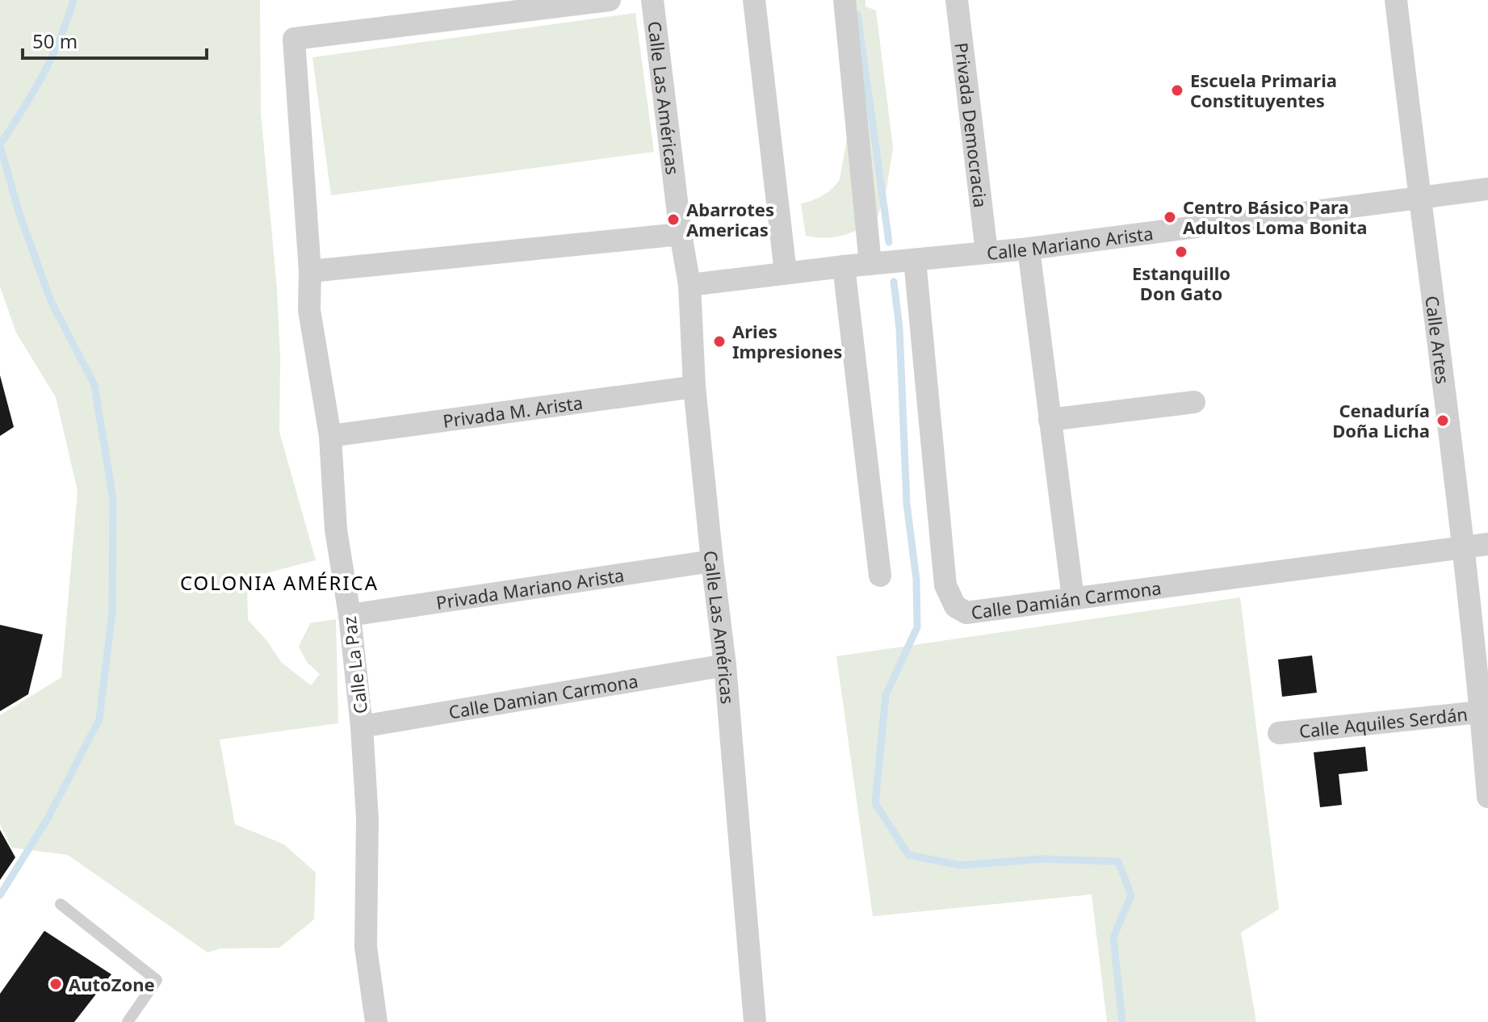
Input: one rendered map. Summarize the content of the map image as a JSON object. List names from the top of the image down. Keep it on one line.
{"streets":{"street":["Calle Las Américas","Privada Democracia","Calle Mariano Arista","Calle Artes","Privada M. Arista","Privada Mariano Arista","Calle Damián Carmona","Calle La Paz","Calle Damian Carmona","Calle Aquiles Serdán"]},"crossings":[["Calle Las Américas","Calle Mariano Arista"],["Calle Las Américas","Privada M. Arista"],["Calle Las Américas","Privada Mariano Arista"],["Calle Las Américas","Calle Damian Carmona"],["Privada Democracia","Calle Mariano Arista"],["Calle Mariano Arista","Calle Artes"],["Calle Mariano Arista","Calle Damián Carmona"],["Calle Artes","Calle Damián Carmona"],["Calle Artes","Calle Aquiles Serdán"],["Privada M. Arista","Calle La Paz"],["Privada Mariano Arista","Calle La Paz"],["Calle La Paz","Calle Damian Carmona"]],"districts":["COLONIA AMÉRICA"],"places":["Escuela Primaria Constituyentes","Centro Básico Para Adultos Loma Bonita","Abarrotes Americas","Estanquillo Don Gato","Aries Impresiones","Cenaduría Doña Licha","AutoZone"],"scale_bar":"50 m"}
